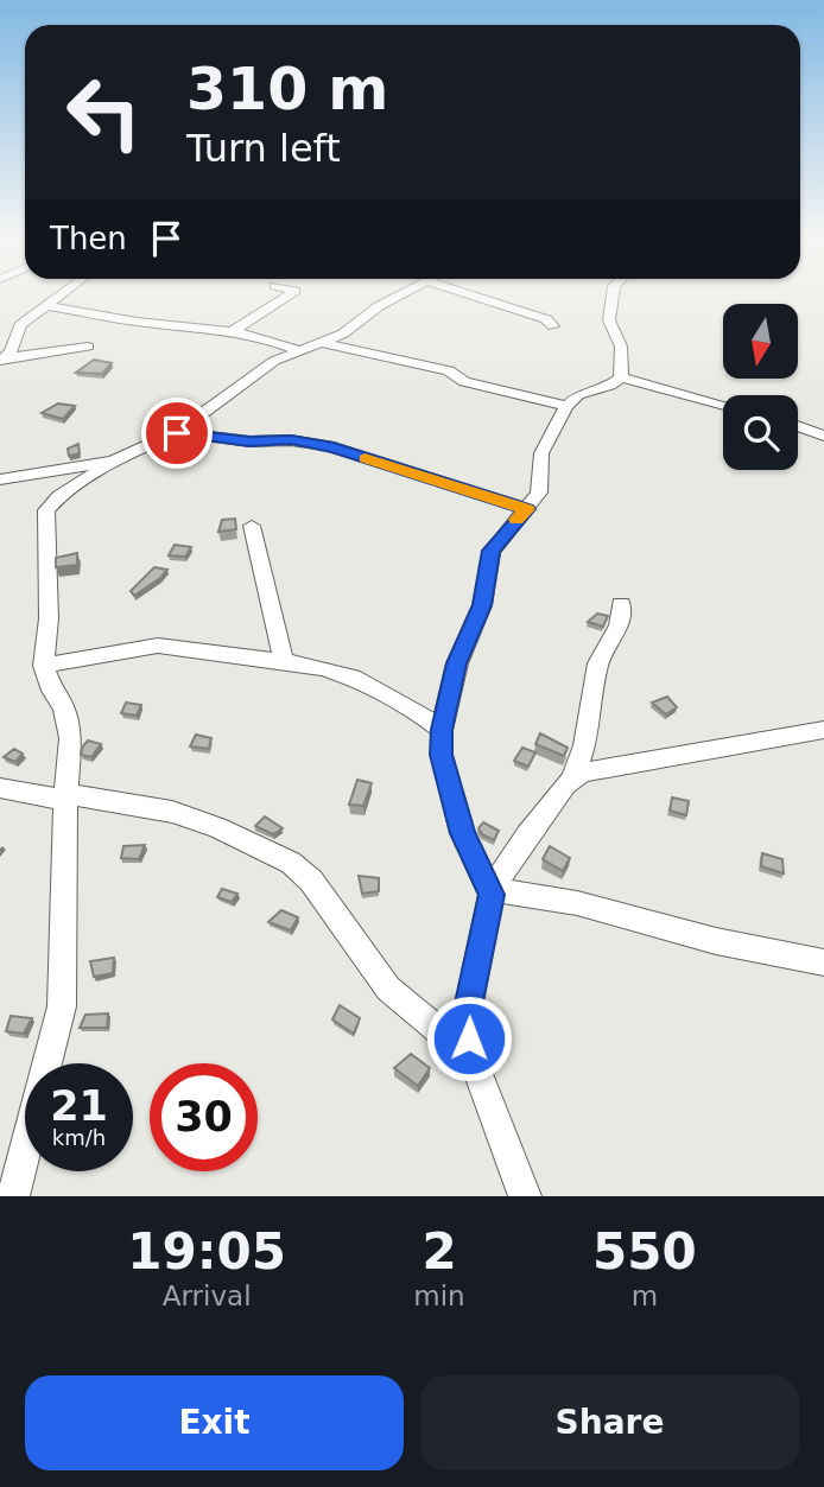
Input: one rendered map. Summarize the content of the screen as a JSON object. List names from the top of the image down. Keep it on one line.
{"north":"bottom","page":{"turn":["310 m","Turn left"],"then":"Then","speed":"21 km/h","limit":"30","eta":["19:05","Arrival","2","min","550","m"],"buttons":["Exit","Share"]}}
